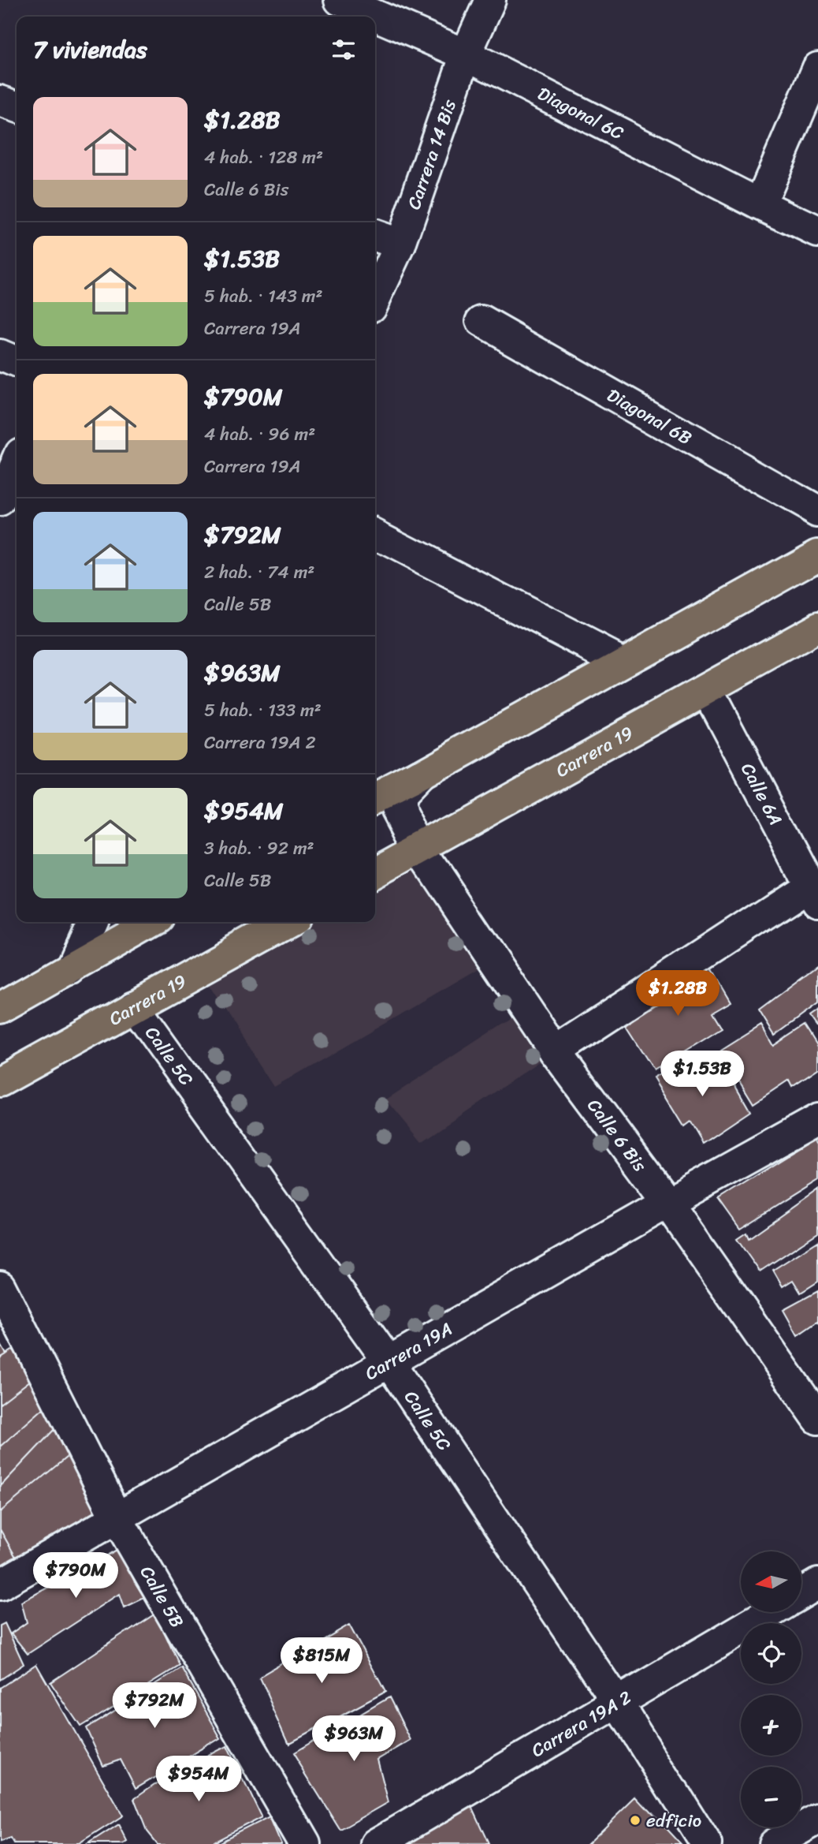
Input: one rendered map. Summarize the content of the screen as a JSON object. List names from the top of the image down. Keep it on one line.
{"streets":{"highway":["Carrera 19"],"street":["Diagonal 6C","Carrera 14 Bis","Diagonal 6B","Calle 6A","Calle 5C","Calle 6 Bis","Carrera 19A","Calle 5B","Carrera 19A 2"]},"crossings":[["Diagonal 6C","Carrera 14 Bis"],["Carrera 19","Calle 6A"],["Carrera 19","Calle 5C"],["Carrera 19","Calle 6 Bis"],["Calle 5C","Carrera 19A"],["Calle 5C","Carrera 19A 2"],["Calle 6 Bis","Carrera 19A"],["Carrera 19A","Calle 5B"]],"places":["edficio"],"north":"left","page":{"heading":"7 viviendas","list":[{"name":"$1.28B","note":"4 hab. · 128 m² · Calle 6 Bis"},{"name":"$1.53B","note":"5 hab. · 143 m² · Carrera 19A"},{"name":"$790M","note":"4 hab. · 96 m² · Carrera 19A"},{"name":"$792M","note":"2 hab. · 74 m² · Calle 5B"},{"name":"$963M","note":"5 hab. · 133 m² · Carrera 19A 2"},{"name":"$954M","note":"3 hab. · 92 m² · Calle 5B"}],"price":["$1.28B","$1.53B","$790M","$815M","$792M","$963M","$954M"],"map_buttons":["+","−"]}}
